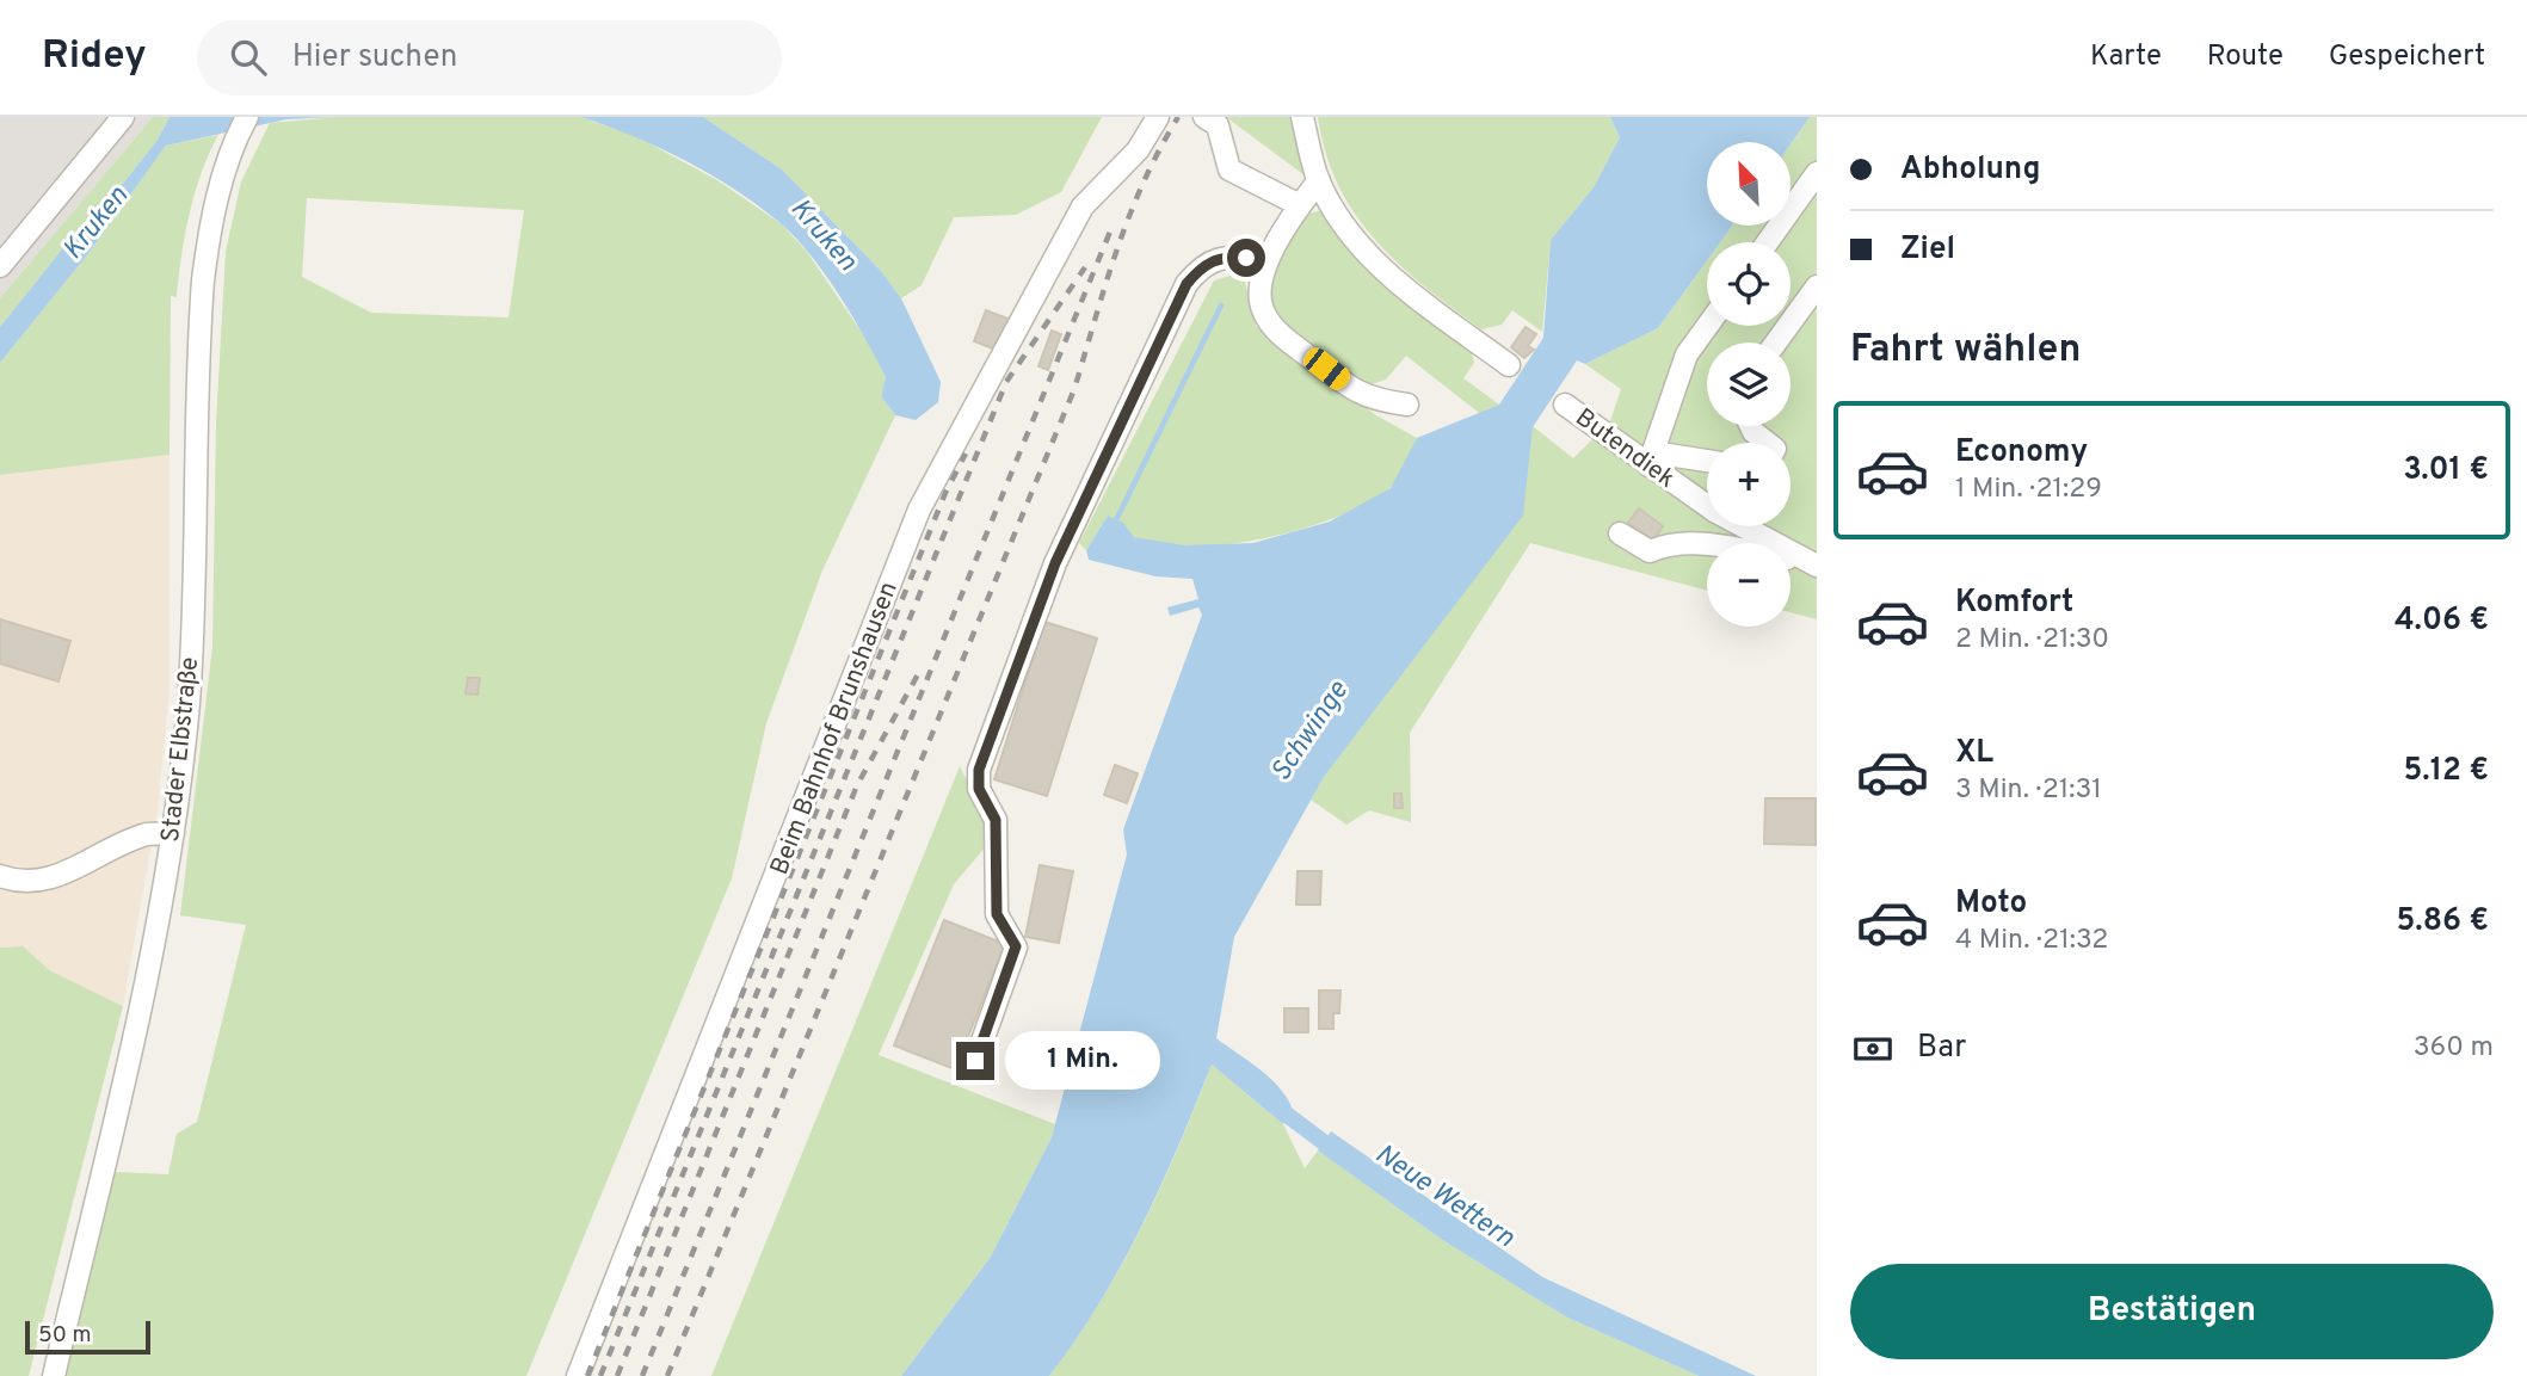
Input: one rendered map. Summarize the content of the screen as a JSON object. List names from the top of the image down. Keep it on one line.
{"streets":{"street":["Butendiek","Beim Bahnhof Brunshausen","Stader Elbstraße"]},"water":["Kruken","Schwinge","Neue Wettern"],"scale_bar":"50 m","north":"top left","page":{"header":"Ridey","search":"Hier suchen","nav":["Karte","Route","Gespeichert"],"banner":["Abholung","Ziel"],"map_buttons":["+","−"],"heading":"Fahrt wählen","list":[{"name":"Economy","note":"1 Min. · 21:29","value":"3.01 €"},{"name":"Komfort","note":"2 Min. · 21:30","value":"4.06 €"},{"name":"XL","note":"3 Min. · 21:31","value":"5.12 €"},{"name":"Moto","note":"4 Min. · 21:32","value":"5.86 €"}],"pay":["Bar","360 m"],"bubble":"1 Min.","buttons":"Bestätigen","scale":"50 m"}}
